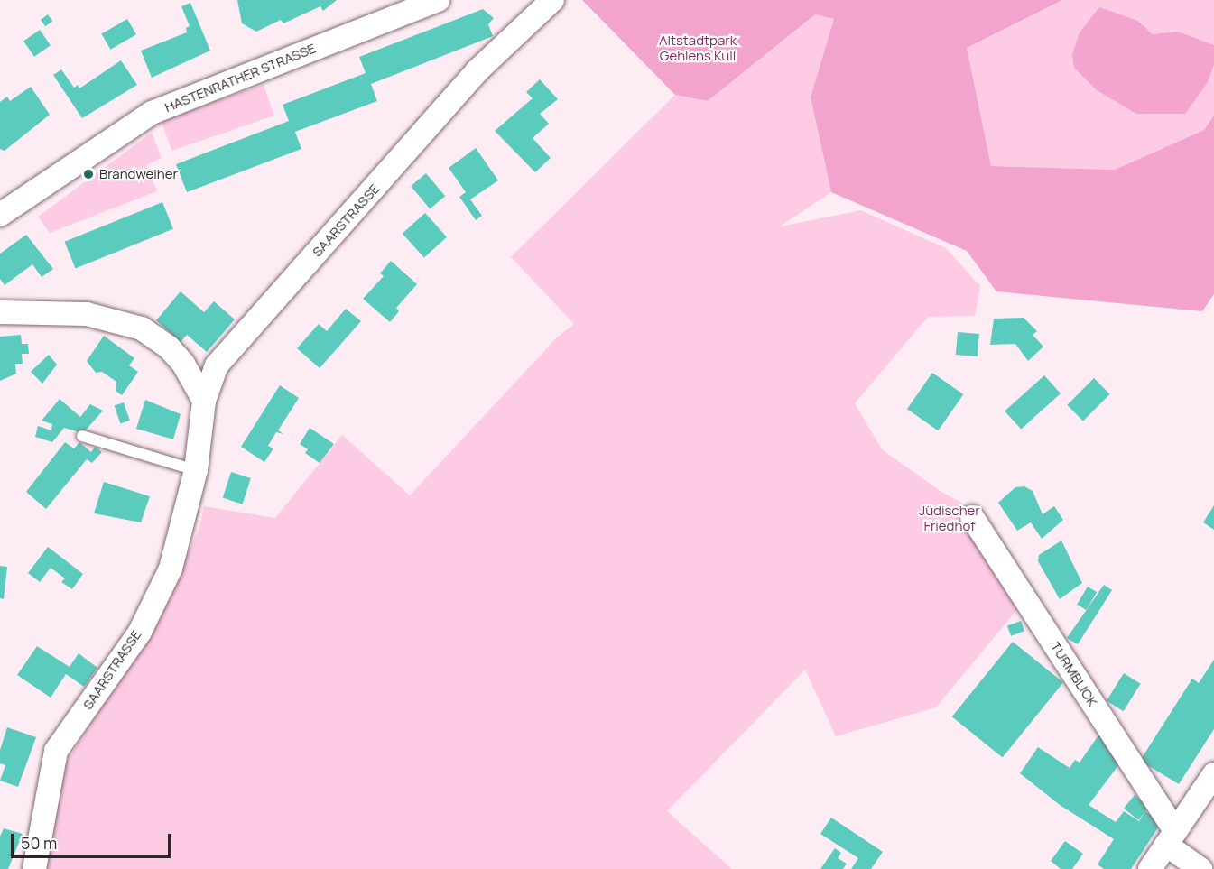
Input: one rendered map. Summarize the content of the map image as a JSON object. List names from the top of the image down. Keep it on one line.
{"streets":{"street":["HASTENRATHER STRASSE","SAARSTRASSE","TURMBLICK"]},"parks":["Altstadtpark Gehlens Kull","Jüdischer Friedhof"],"places":["Brandweiher"],"scale_bar":"50 m"}
